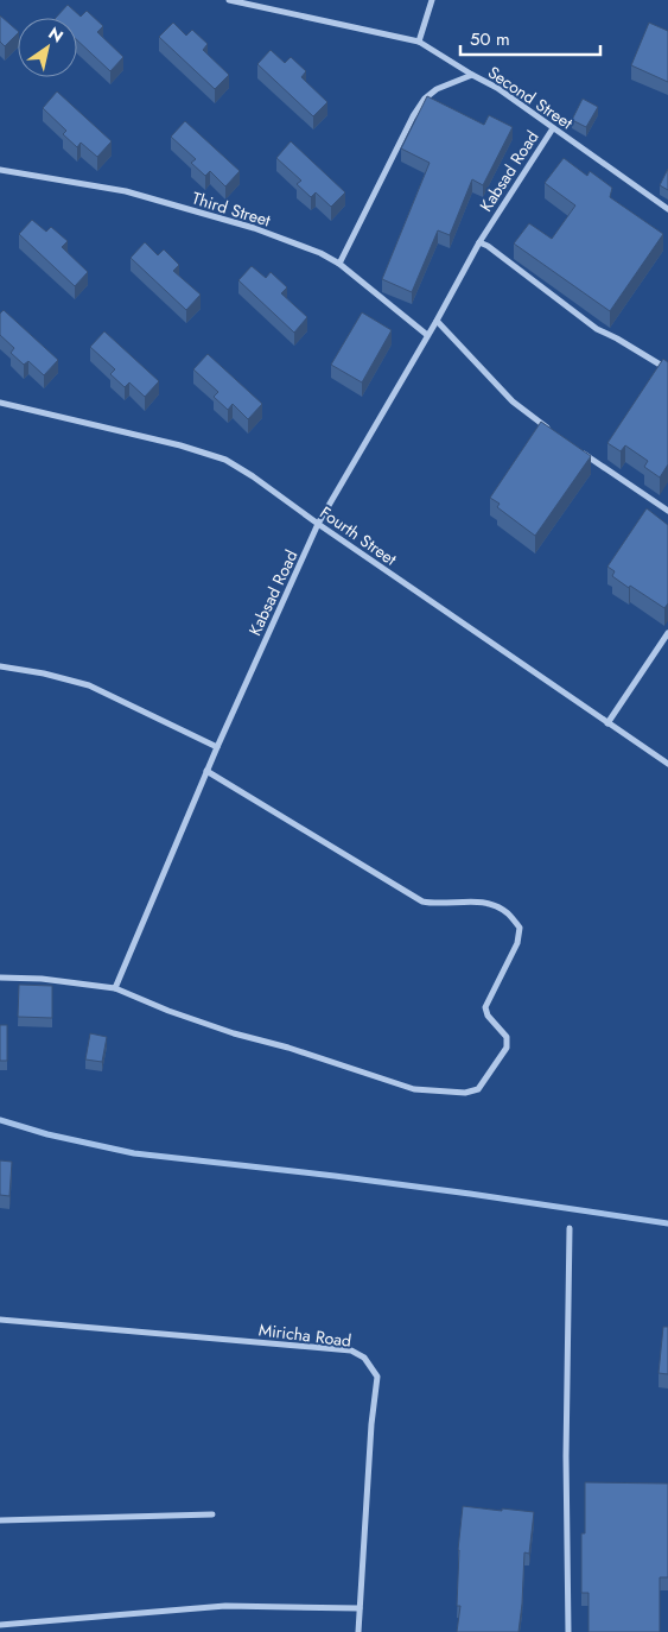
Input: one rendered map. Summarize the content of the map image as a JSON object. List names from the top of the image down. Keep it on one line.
{"streets":{"street":["Second Street","Kabsad Road","Third Street","Fourth Street","Miricha Road"]},"crossings":[["Second Street","Kabsad Road"],["Kabsad Road","Third Street"],["Kabsad Road","Fourth Street"]],"scale_bar":"50 m","north":"top right"}
